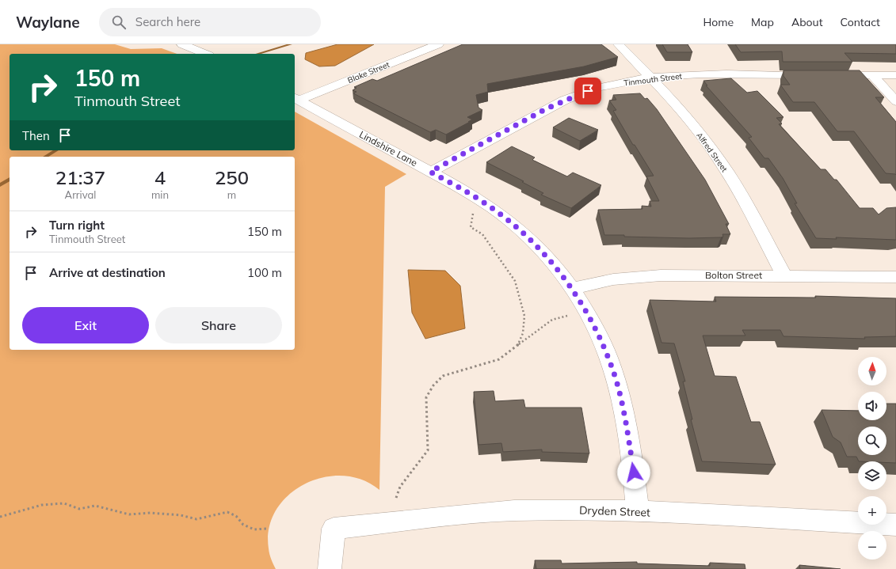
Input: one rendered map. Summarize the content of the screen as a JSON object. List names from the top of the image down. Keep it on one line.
{"streets":{"street":["Blake Street","Tinmouth Street","Lindshire Lane","Alfred Street","Bolton Street","Dryden Street"]},"crossings":[["Blake Street","Lindshire Lane"],["Tinmouth Street","Lindshire Lane"],["Tinmouth Street","Alfred Street"],["Lindshire Lane","Bolton Street"],["Lindshire Lane","Dryden Street"],["Alfred Street","Bolton Street"]],"north":"top","page":{"header":"Waylane","search":"Search here","nav":["Home","Map","About","Contact"],"turn":["150 m","Tinmouth Street"],"then":"Then","eta":["21:37","Arrival","4","min","250","m"],"list":[{"name":"Turn right","note":"Tinmouth Street","value":"150 m"},{"name":"Arrive at destination","value":"100 m"}],"buttons":["Exit","Share"],"map_buttons":["+","−"]}}
